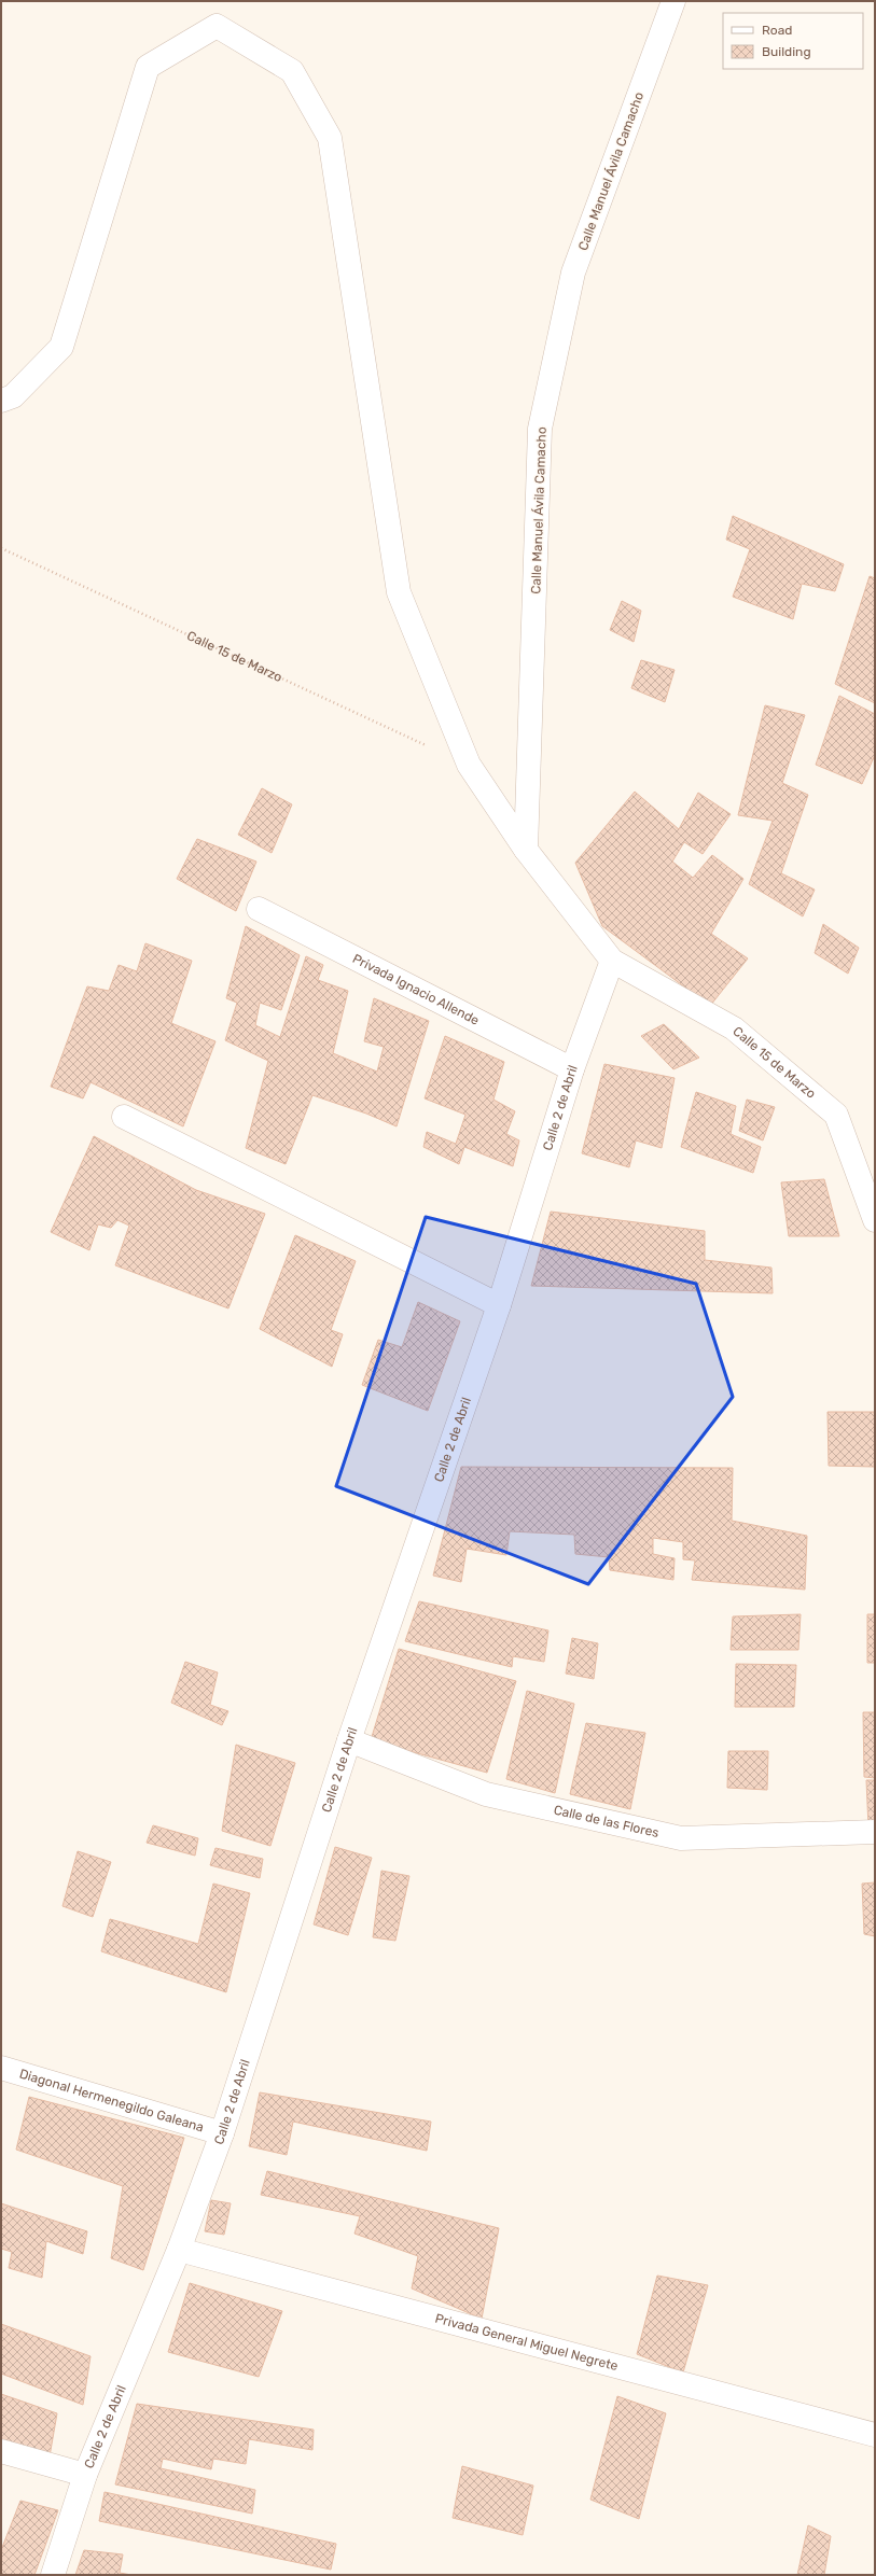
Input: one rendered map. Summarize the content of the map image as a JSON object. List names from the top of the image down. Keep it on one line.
{"streets":{"street":["Calle Manuel Ávila Camacho","Calle 15 de Marzo","Privada Ignacio Allende","Calle 2 de Abril","Calle de las Flores","Diagonal Hermenegildo Galeana","Privada General Miguel Negrete"]},"crossings":[["Calle 15 de Marzo","Calle 2 de Abril"],["Privada Ignacio Allende","Calle 2 de Abril"],["Calle 2 de Abril","Calle de las Flores"],["Calle 2 de Abril","Diagonal Hermenegildo Galeana"],["Calle 2 de Abril","Privada General Miguel Negrete"]],"legend":["Road","Building"]}
